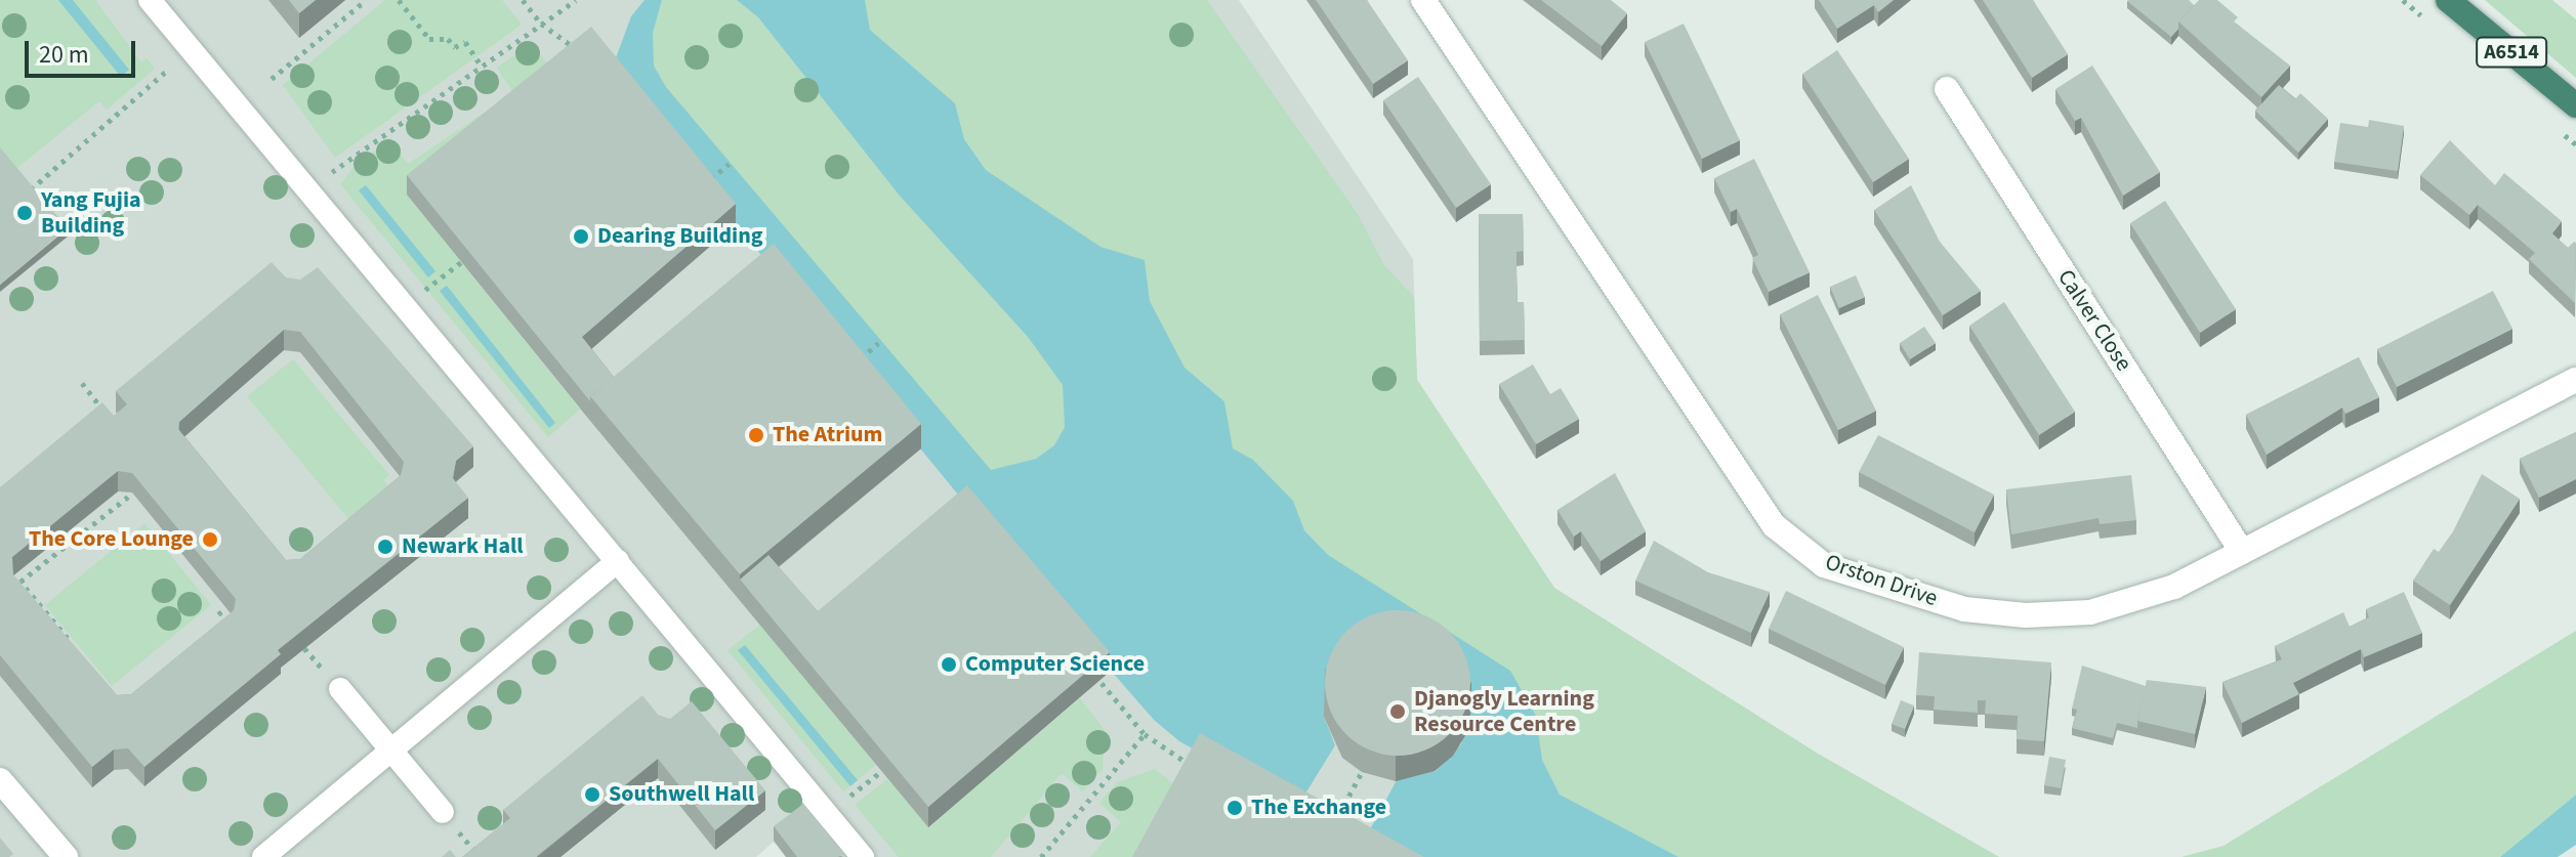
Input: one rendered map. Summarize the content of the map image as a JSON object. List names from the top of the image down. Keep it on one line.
{"streets":{"highway":["A6514"],"street":["Calver Close","Orston Drive"]},"crossings":[["Calver Close","Orston Drive"]],"places":["Yang Fujia Building","Dearing Building","The Atrium","The Core Lounge","Newark Hall","Computer Science","Djanogly Learning Resource Centre","Southwell Hall","The Exchange"],"scale_bar":"20 m"}
